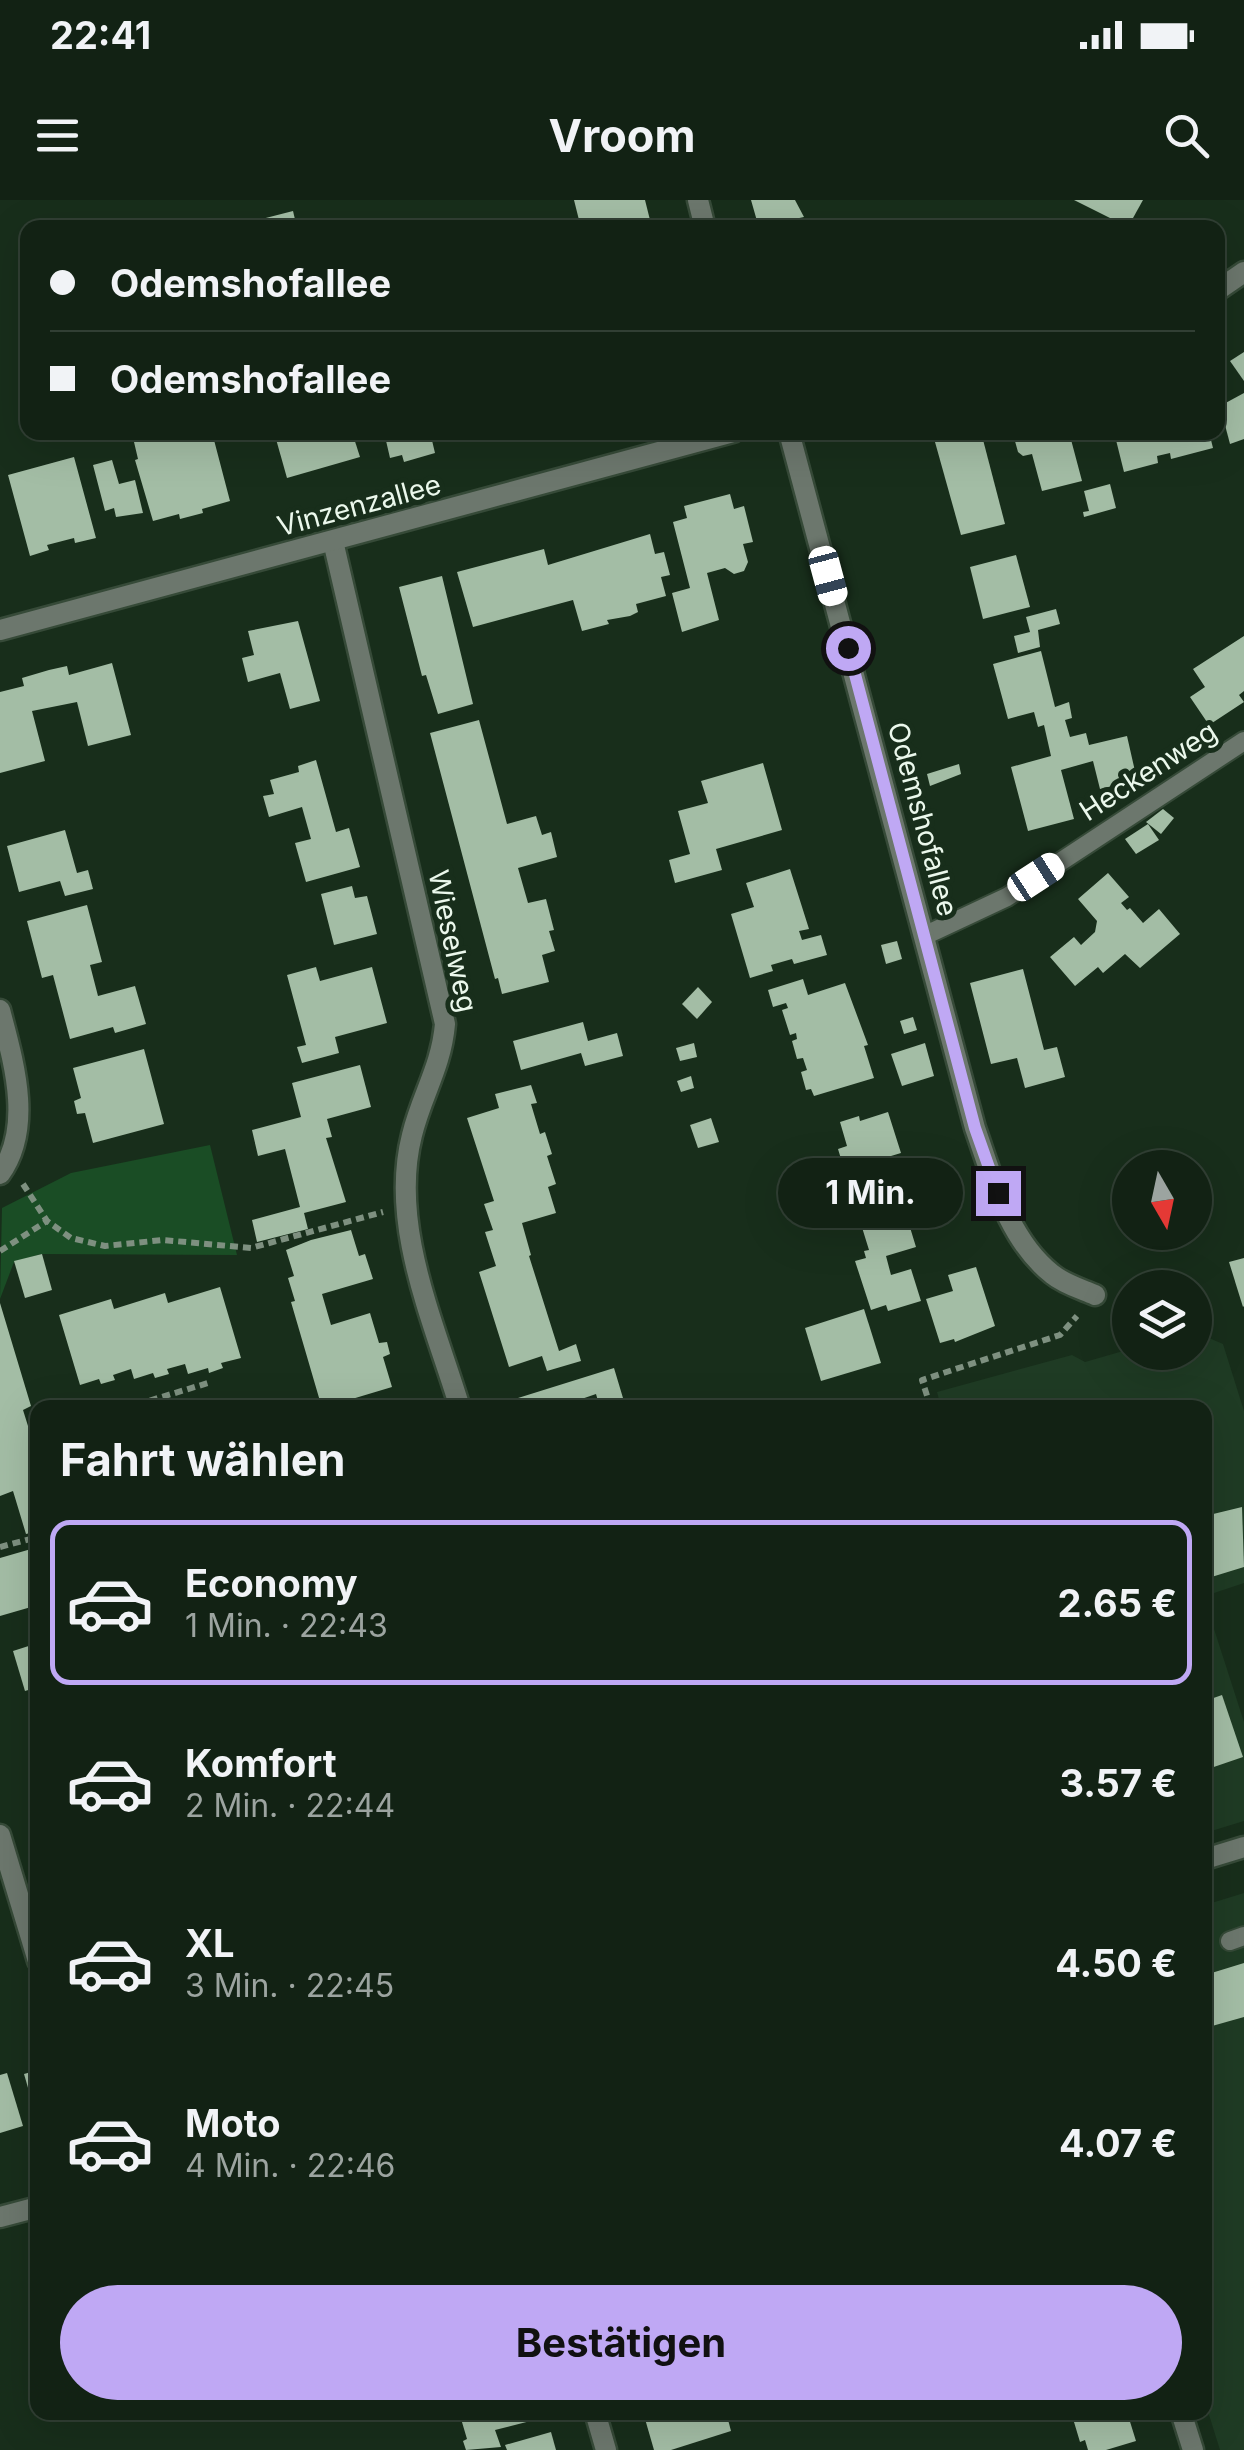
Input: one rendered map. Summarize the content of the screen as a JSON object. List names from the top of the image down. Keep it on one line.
{"streets":{"street":["Vinzenzallee","Odemshofallee","Wieselweg"],"lane":["Heckenweg"]},"crossings":[["Vinzenzallee","Wieselweg"],["Heckenweg","Odemshofallee"]],"north":"bottom","page":{"status":"22:41","header":"Vroom","banner":["Odemshofallee","Odemshofallee"],"bubble":"1 Min.","heading":"Fahrt wählen","list":[{"name":"Economy","note":"1 Min. · 22:43","value":"2.65 €"},{"name":"Komfort","note":"2 Min. · 22:44","value":"3.57 €"},{"name":"XL","note":"3 Min. · 22:45","value":"4.50 €"},{"name":"Moto","note":"4 Min. · 22:46","value":"4.07 €"}],"buttons":"Bestätigen"}}
